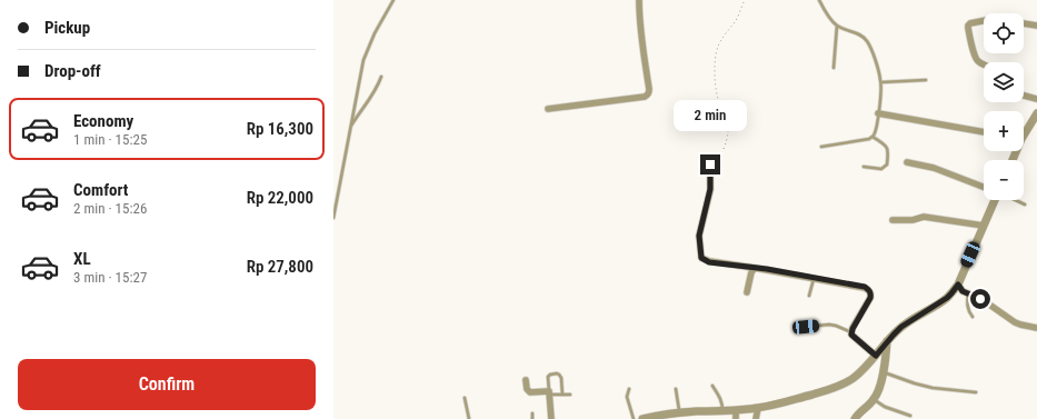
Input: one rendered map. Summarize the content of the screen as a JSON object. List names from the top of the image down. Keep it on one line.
{"page":{"banner":["Pickup","Drop-off"],"map_buttons":["+","−"],"list":[{"name":"Economy","note":"1 min · 15:25","value":"Rp 16,300"},{"name":"Comfort","note":"2 min · 15:26","value":"Rp 22,000"},{"name":"XL","note":"3 min · 15:27","value":"Rp 27,800"}],"bubble":"2 min","buttons":"Confirm"}}
